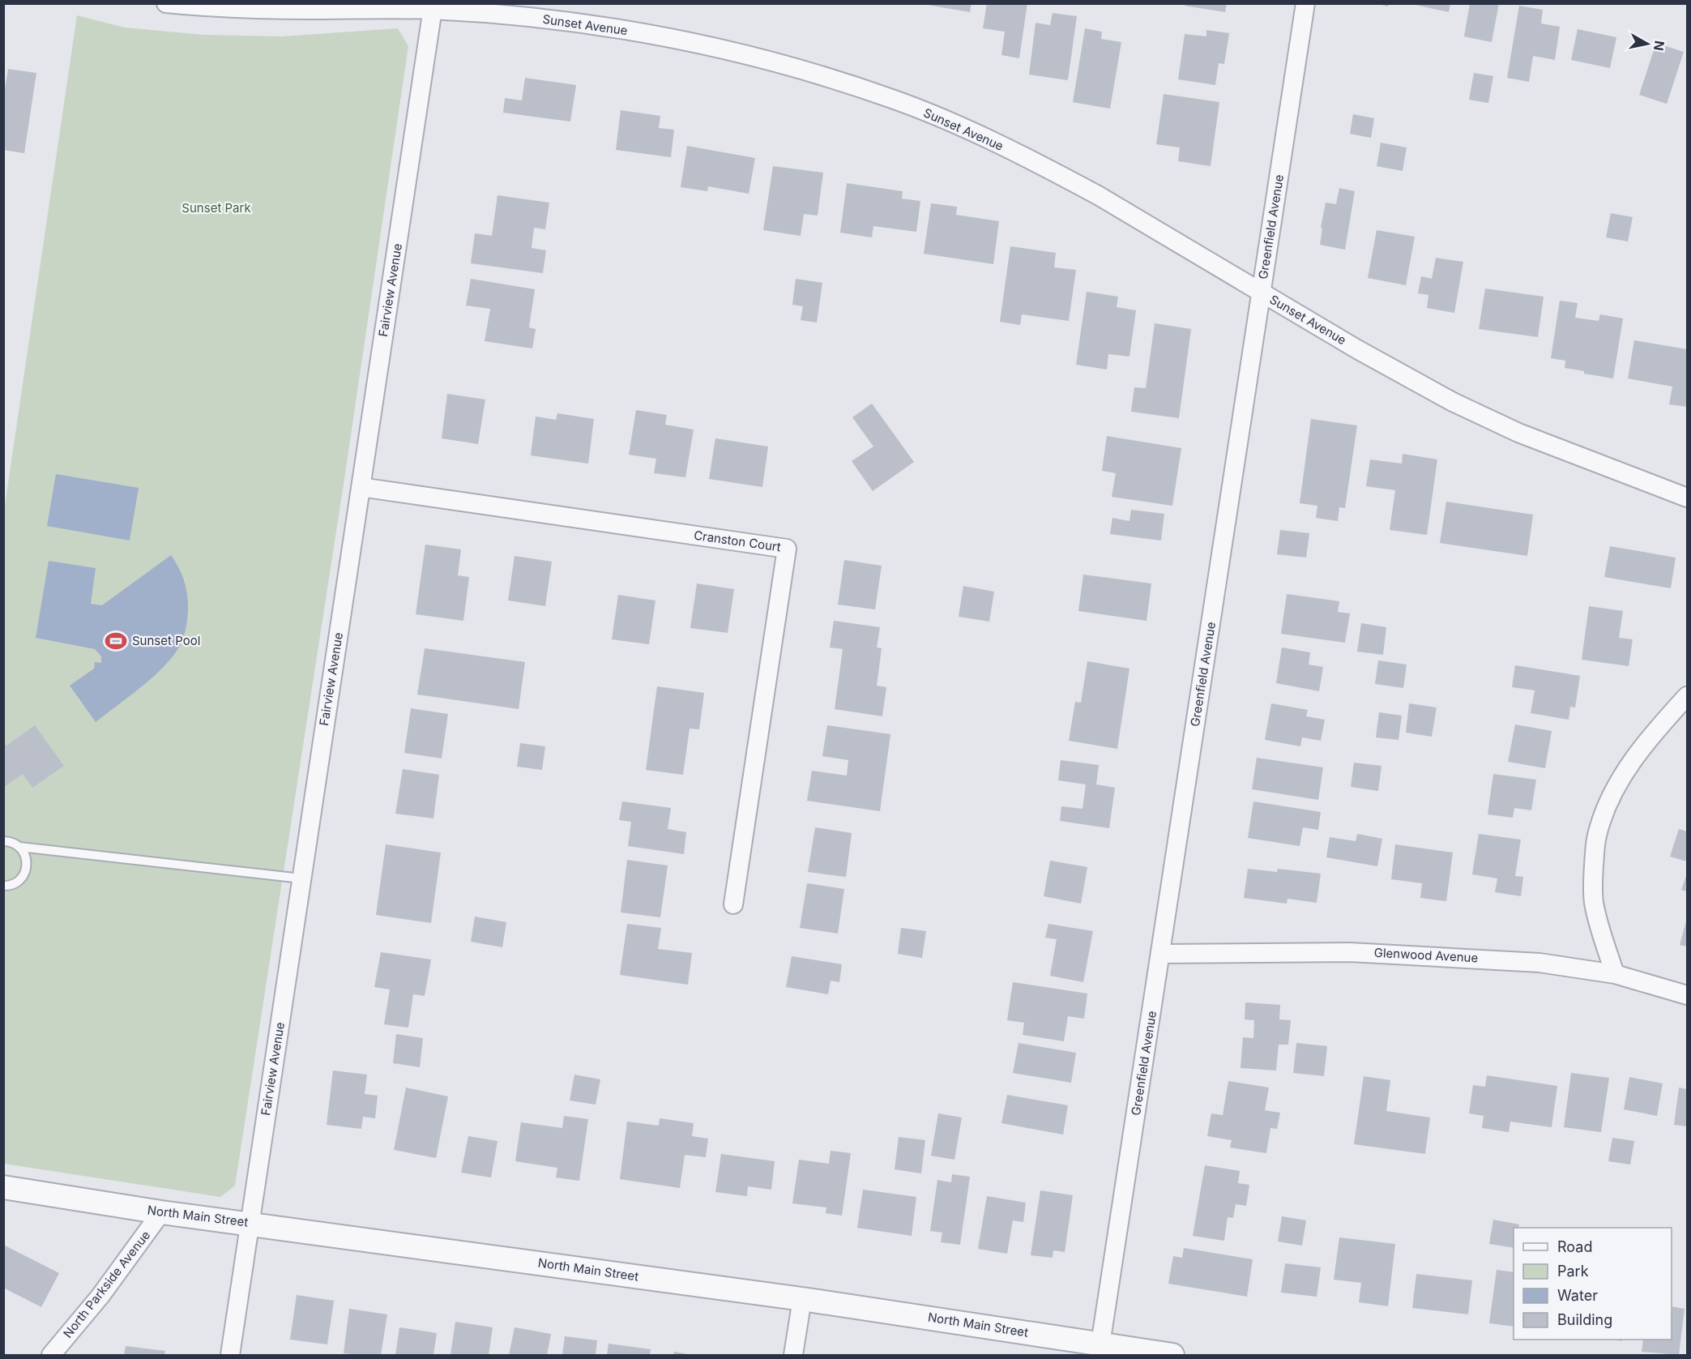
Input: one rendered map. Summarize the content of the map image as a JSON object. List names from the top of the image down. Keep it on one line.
{"streets":{"street":["Sunset Avenue","Greenfield Avenue","Fairview Avenue","Cranston Court","Glenwood Avenue","North Main Street","North Parkside Avenue"]},"crossings":[["Sunset Avenue","Greenfield Avenue"],["Sunset Avenue","Fairview Avenue"],["Greenfield Avenue","Glenwood Avenue"],["Greenfield Avenue","North Main Street"],["Fairview Avenue","Cranston Court"],["Fairview Avenue","North Main Street"],["North Main Street","North Parkside Avenue"]],"parks":["Sunset Park"],"places":{"sports":["Sunset Pool"]},"legend":["Road","Park","Water","Building"],"north":"right"}
